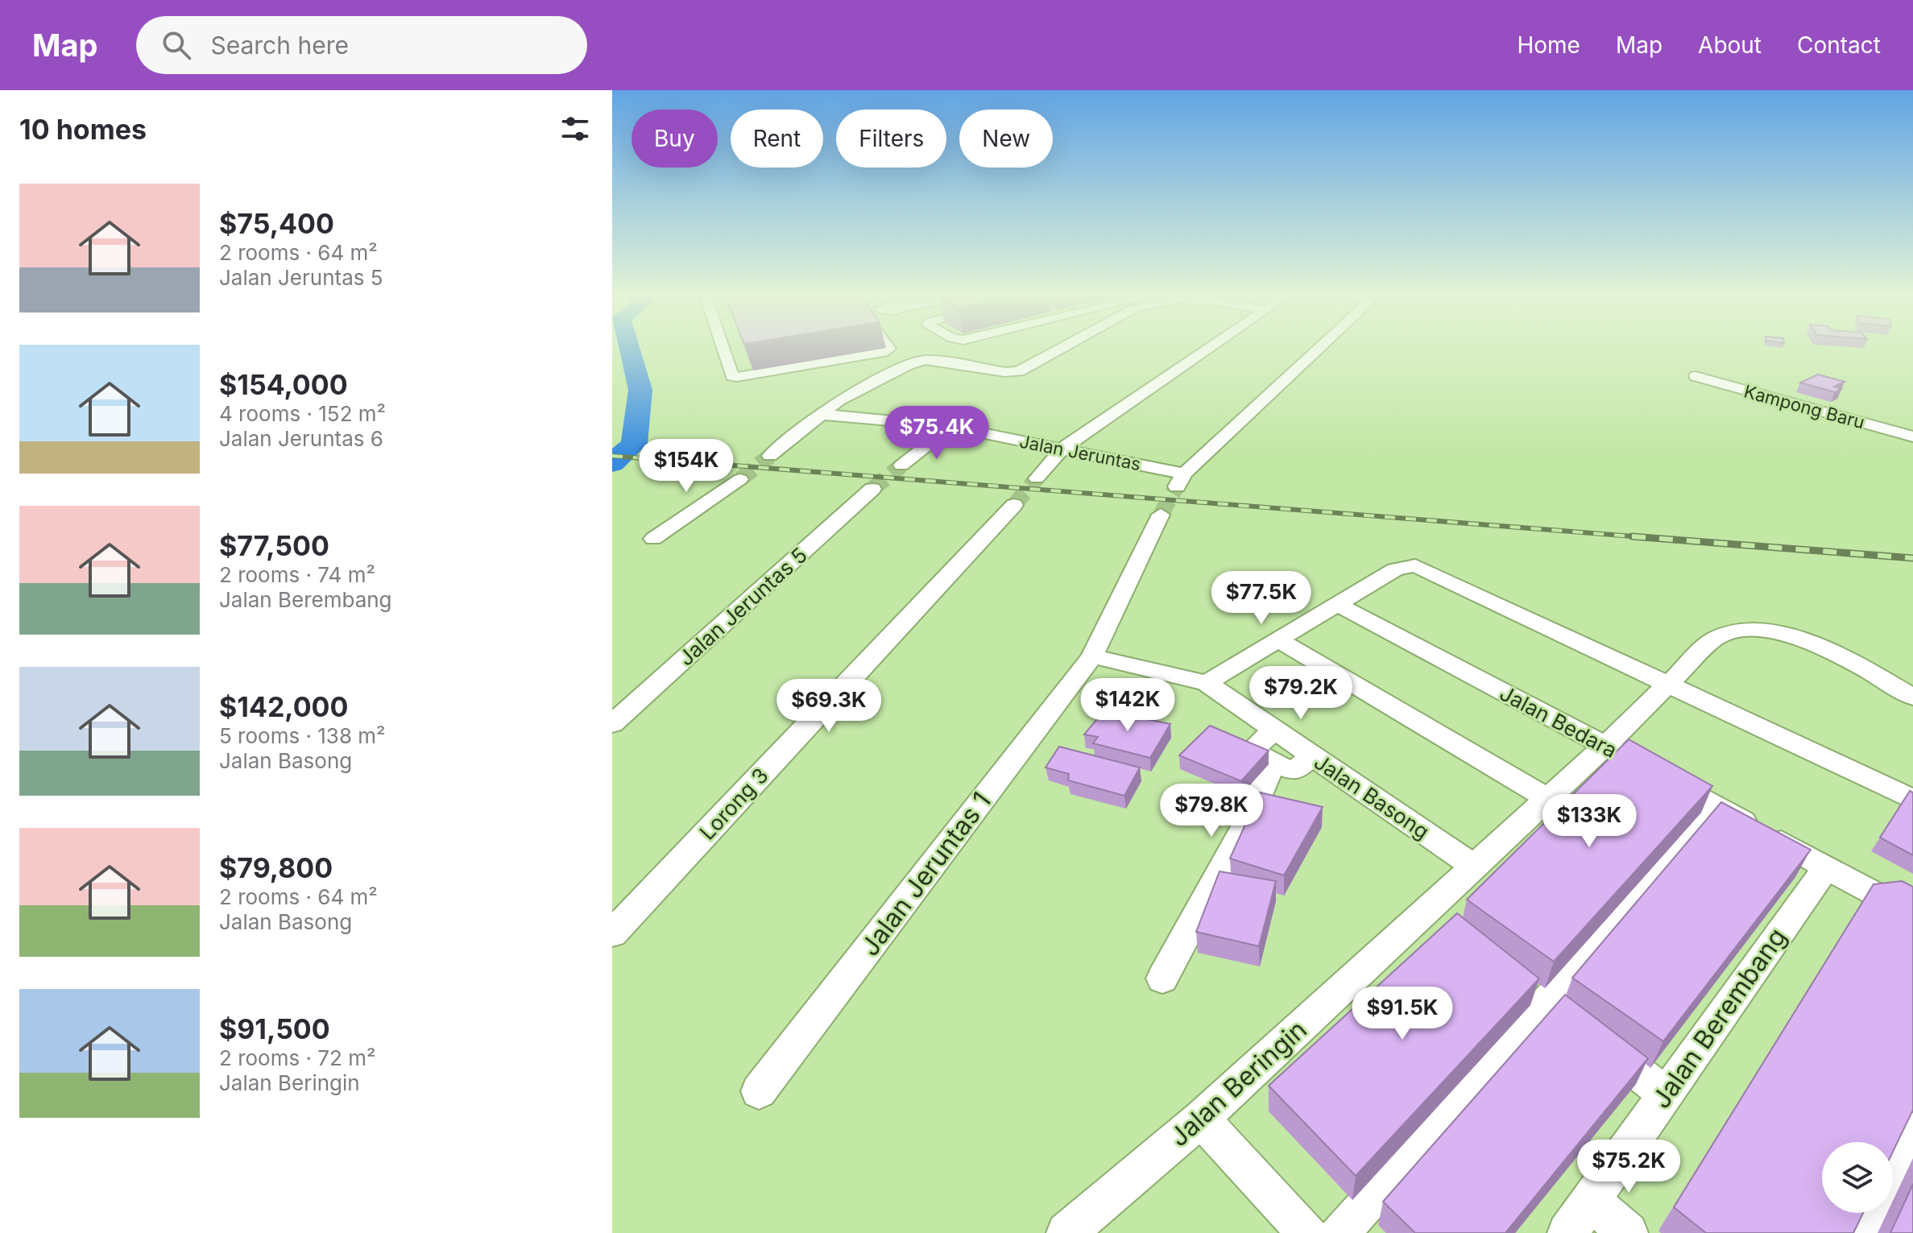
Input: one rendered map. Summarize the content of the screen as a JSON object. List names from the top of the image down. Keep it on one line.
{"streets":{"street":["Kampong Baru","Jalan Jeruntas","Jalan Jeruntas 5","Jalan Bedara","Jalan Basong","Lorong 3","Jalan Jeruntas 1","Jalan Berembang","Jalan Beringin"]},"crossings":[["Jalan Bedara","Jalan Beringin"],["Jalan Basong","Jalan Jeruntas 1"],["Jalan Basong","Jalan Beringin"]],"page":{"header":"Map","search":"Search here","nav":["Home","Map","About","Contact"],"heading":"10 homes","chip":["Buy","Rent","Filters","New"],"list":[{"name":"$75,400","note":"2 rooms · 64 m² · Jalan Jeruntas 5"},{"name":"$154,000","note":"4 rooms · 152 m² · Jalan Jeruntas 6"},{"name":"$77,500","note":"2 rooms · 74 m² · Jalan Berembang"},{"name":"$142,000","note":"5 rooms · 138 m² · Jalan Basong"},{"name":"$79,800","note":"2 rooms · 64 m² · Jalan Basong"},{"name":"$91,500","note":"2 rooms · 72 m² · Jalan Beringin"}],"price":["$75.4K","$154K","$77.5K","$79.2K","$142K","$69.3K","$79.8K","$133K","$91.5K","$75.2K"]}}
